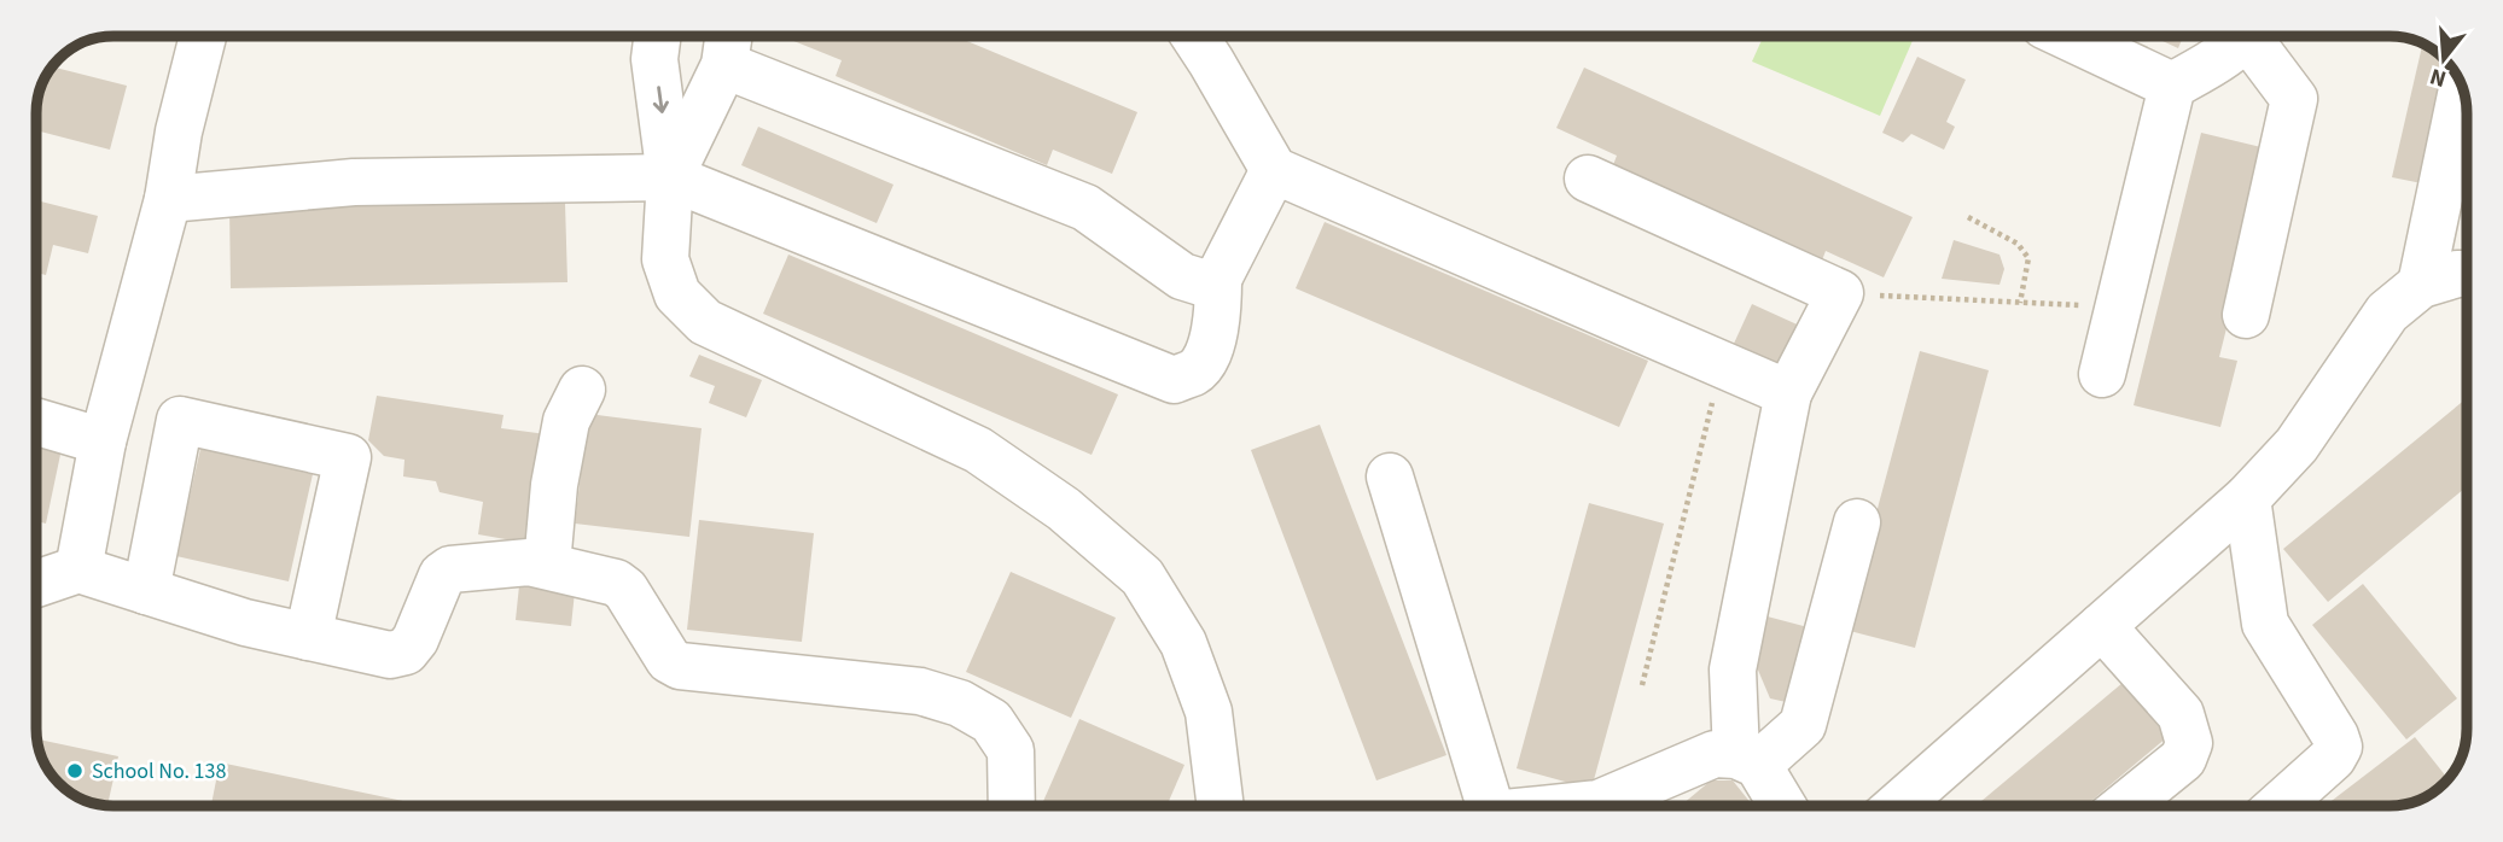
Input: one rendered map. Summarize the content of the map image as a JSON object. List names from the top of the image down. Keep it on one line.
{"places":["School No. 138"],"north":"bottom"}
